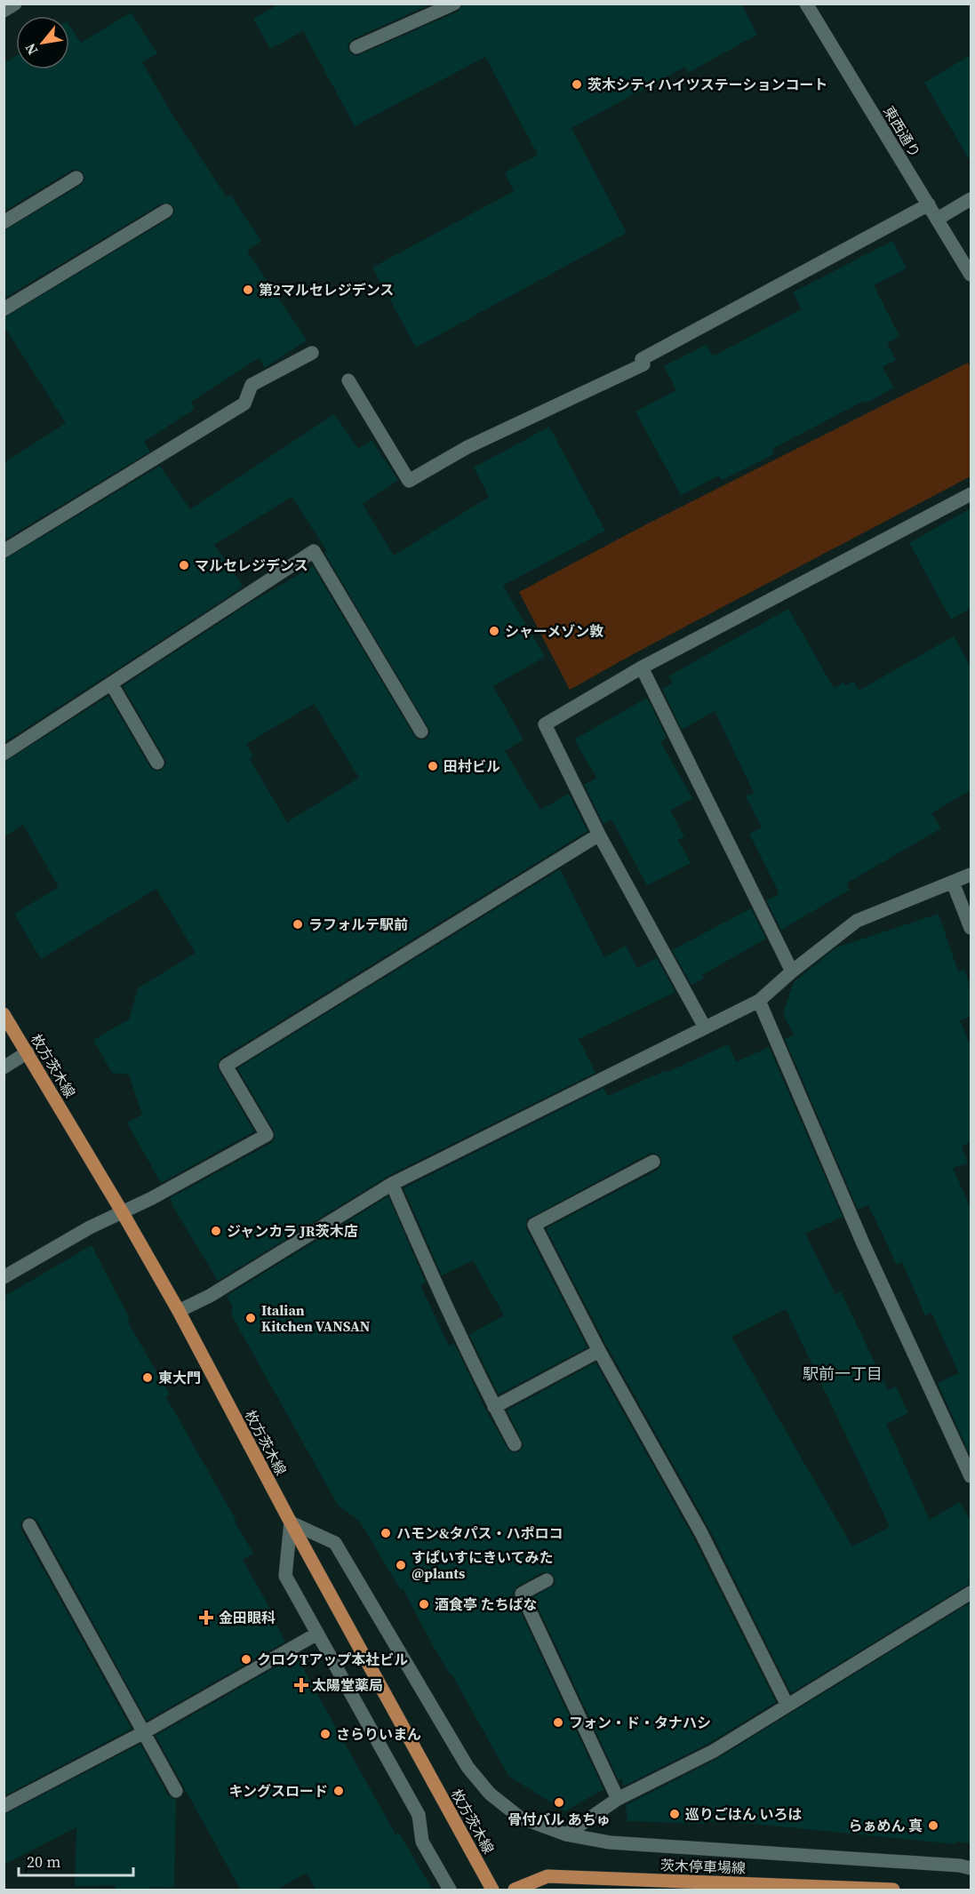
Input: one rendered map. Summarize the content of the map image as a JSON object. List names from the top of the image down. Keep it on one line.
{"streets":{"main road":["枚方茨木線","茨木停車場線"],"street":["東西通り"]},"districts":["駅前一丁目"],"places":{"other":["茨木シティハイツステーションコート","第2マルセレジデンス","マルセレジデンス","シャーメゾン敦","田村ビル","ラフォルテ駅前","ジャンカラ JR茨木店","Italian Kitchen VANSAN","東大門","ハモン&タパス・ハポロコ","すぱいすにきいてみた @plants","酒食亭 たちばな","クロクTアップ本社ビル","フォン・ド・タナハシ","さらりいまん","キングスロード","骨付バル あちゅ","巡りごはん いろは","らぁめん 真"],"health":["金田眼科","太陽堂薬局"]},"scale_bar":"20 m","north":"bottom left"}
